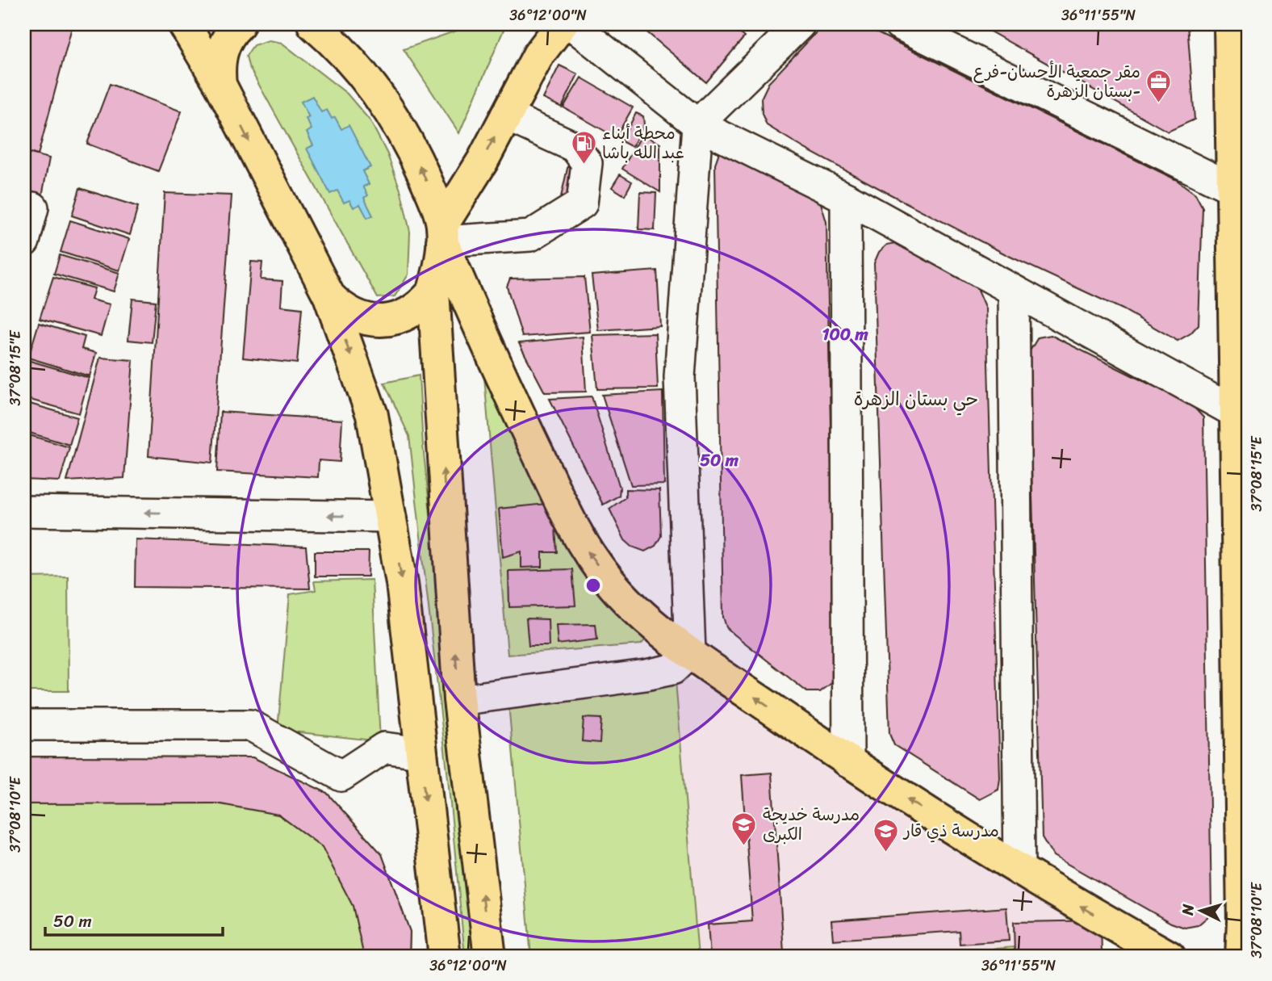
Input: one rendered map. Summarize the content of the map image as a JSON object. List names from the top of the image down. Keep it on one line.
{"districts":["حي بستان الزهرة"],"places":{"office":["مقر جمعية الأحسان-فرع بستان الزهرة-"],"fuel station":["محطة أبناء عبد الله باشا"],"school or university":["مدرسة خديجة الكبرى","مدرسة ذي قار"]},"scale_bar":"50 m","north":"left","coordinates":["36°12'00\"N","36°11'55\"N","37°08'15\"E","37°08'10\"E"],"rings":["100 m","50 m"]}
